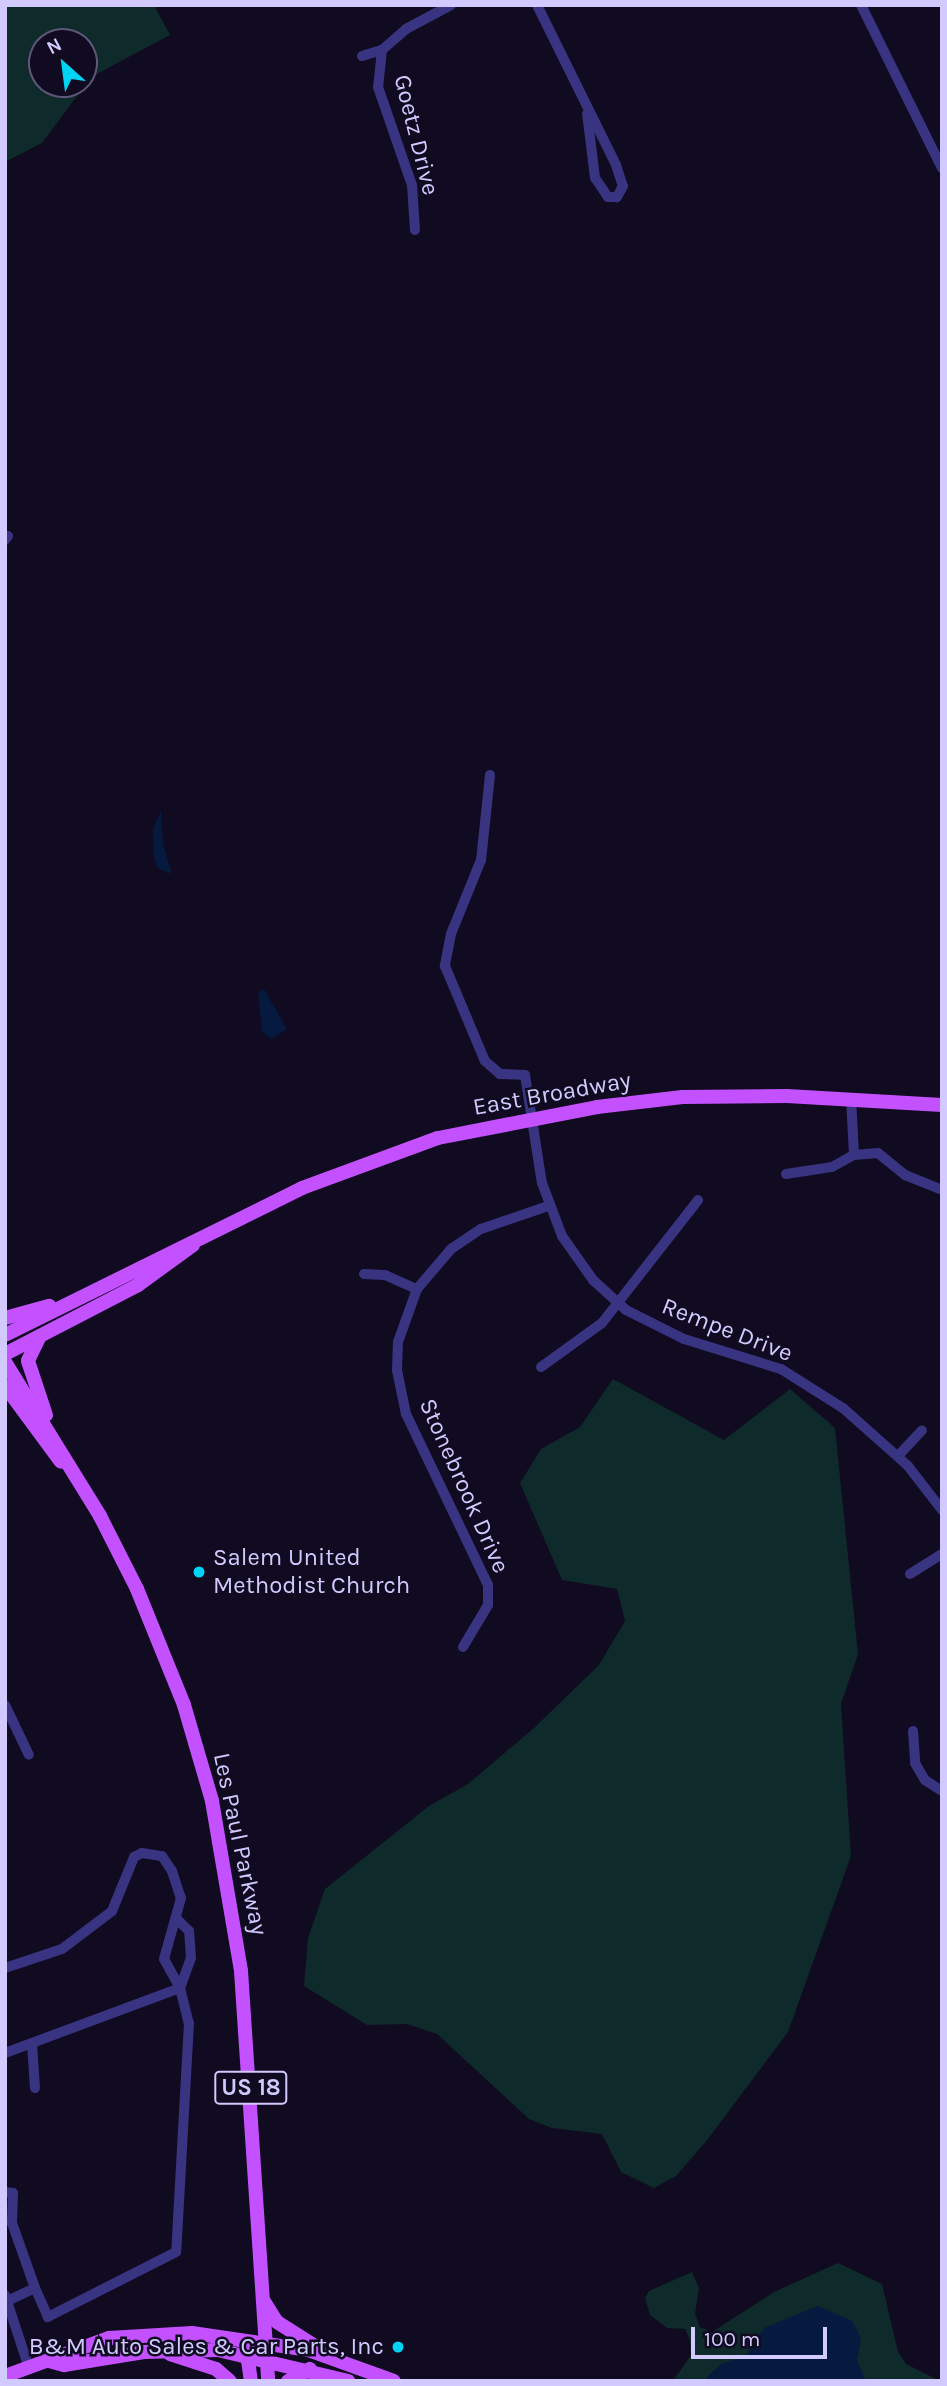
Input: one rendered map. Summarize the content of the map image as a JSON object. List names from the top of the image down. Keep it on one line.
{"streets":{"main road":["East Broadway","Les Paul Parkway","US 18"],"street":["Goetz Drive","Rempe Drive","Stonebrook Drive"]},"crossings":[["East Broadway","Rempe Drive"],["Rempe Drive","Stonebrook Drive"]],"places":["Salem United Methodist Church","B&M Auto Sales & Car Parts, Inc"],"scale_bar":"100 m","north":"top left"}
